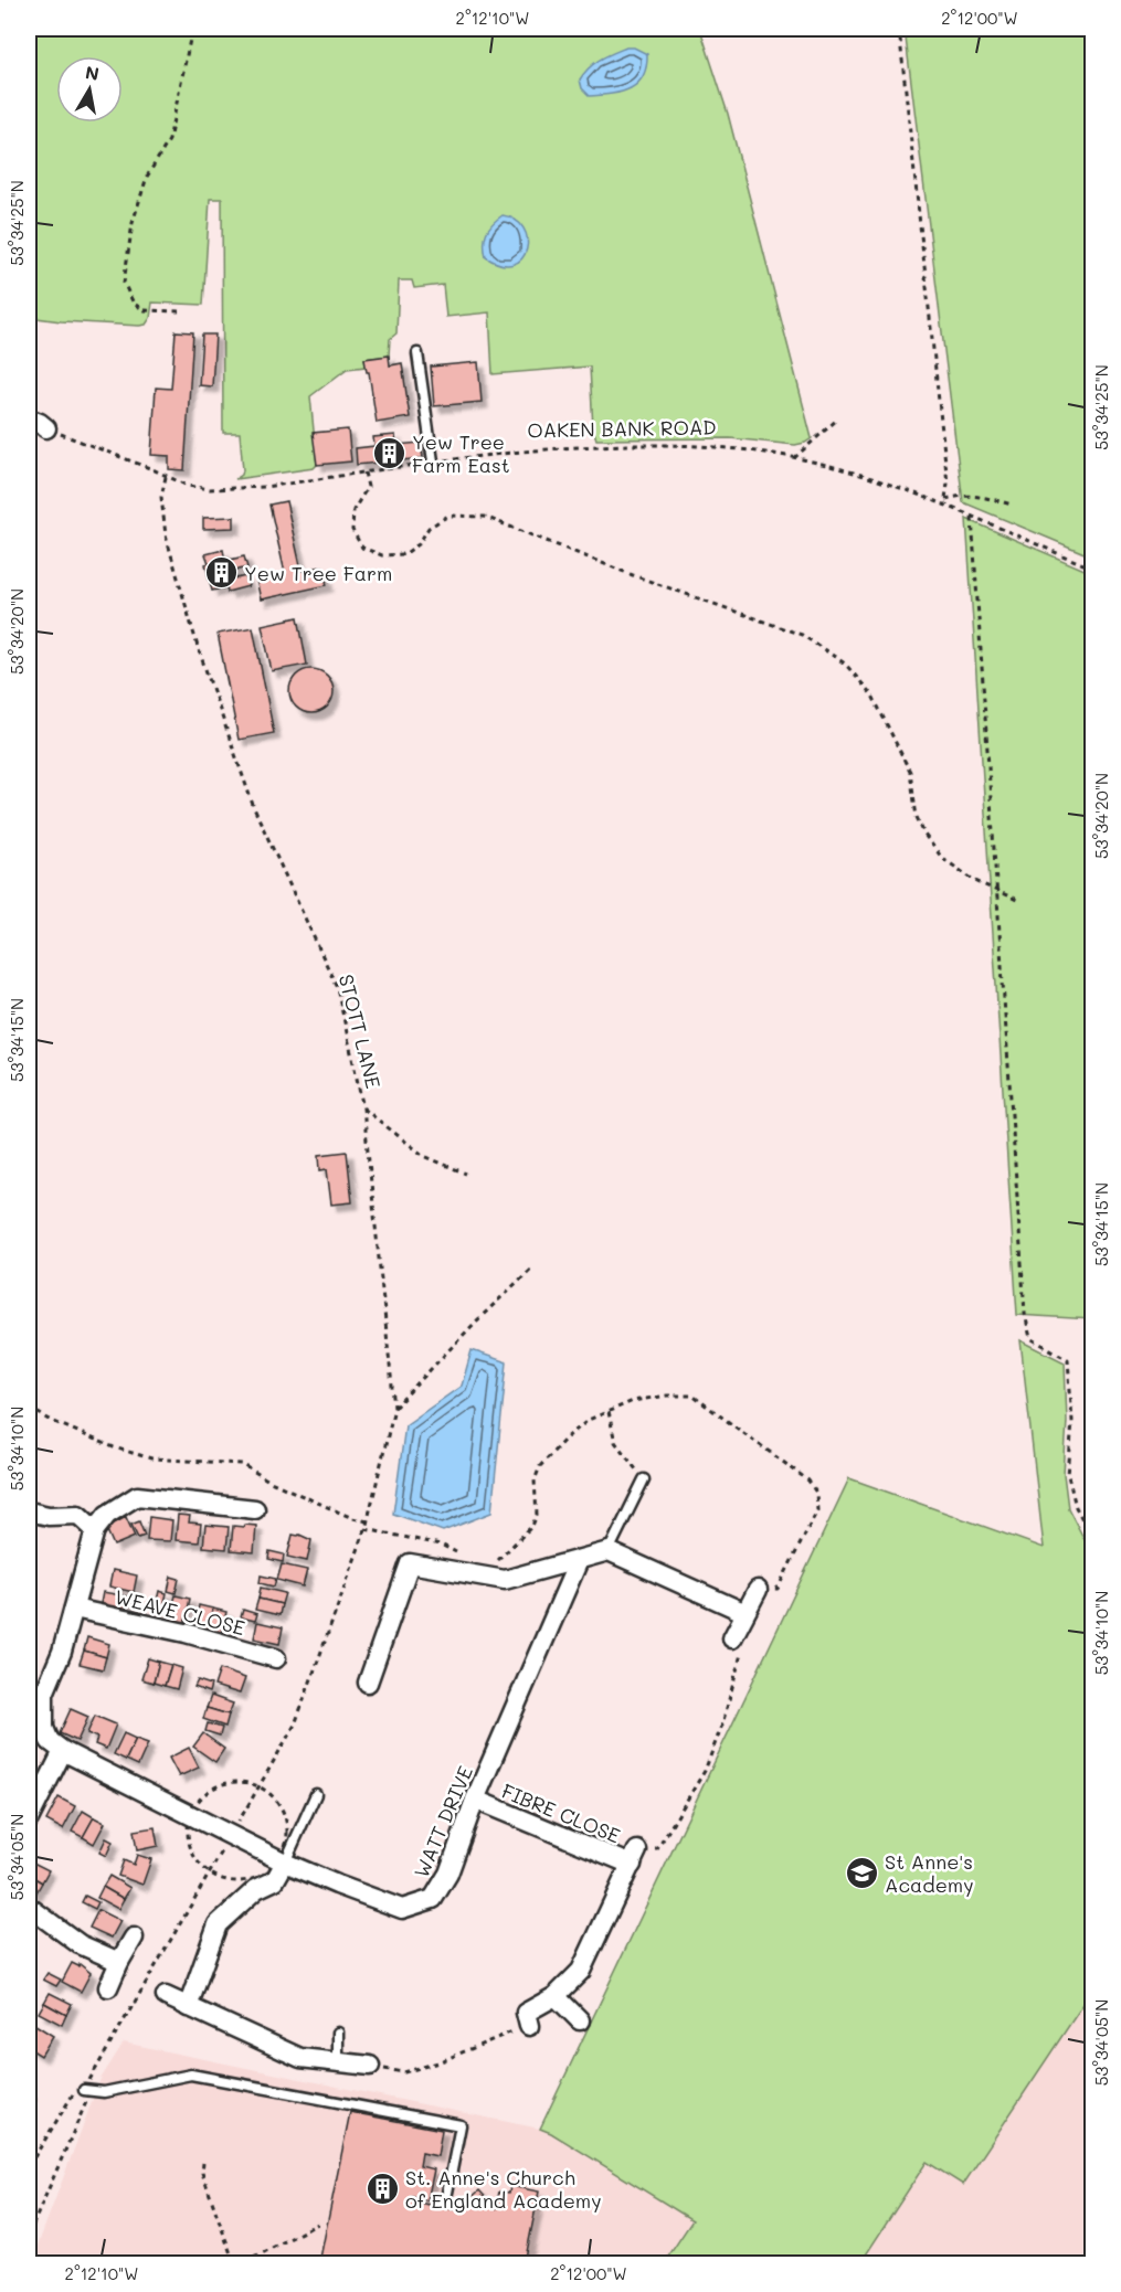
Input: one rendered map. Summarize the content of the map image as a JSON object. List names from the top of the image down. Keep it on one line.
{"streets":{"street":["WEAVE CLOSE","FIBRE CLOSE","WATT DRIVE"],"path":["OAKEN BANK ROAD","STOTT LANE"]},"crossings":[["OAKEN BANK ROAD","STOTT LANE"],["FIBRE CLOSE","WATT DRIVE"]],"places":{"building":["Yew Tree Farm East","Yew Tree Farm","St. Anne's Church of England Academy"],"school or university":["St Anne's Academy"]},"north":"top","coordinates":["2°12'10\"W","2°12'00\"W","53°34'25\"N","53°34'20\"N","53°34'15\"N","53°34'10\"N","53°34'05\"N"]}
